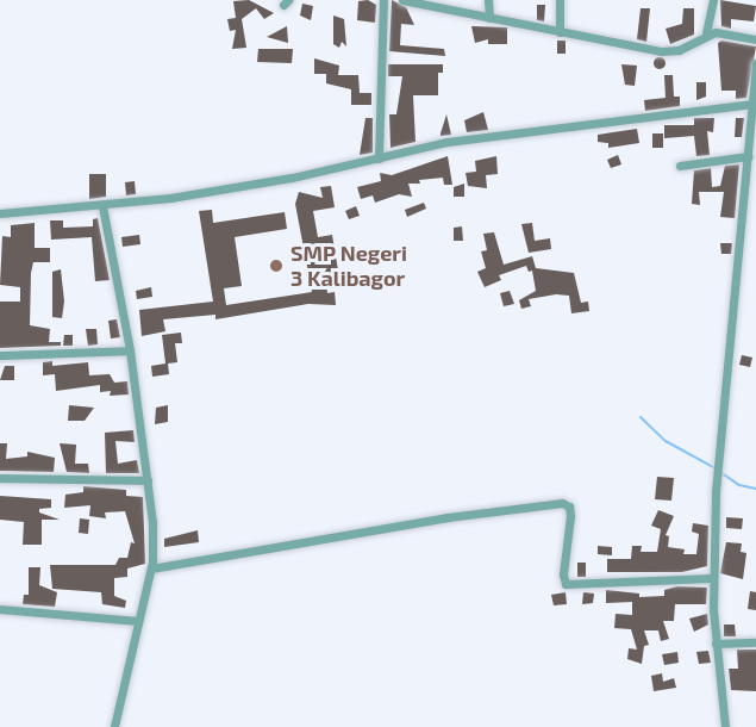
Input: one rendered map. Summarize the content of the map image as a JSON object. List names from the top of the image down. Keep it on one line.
{"places":["SMP Negeri 3 Kalibagor"]}
